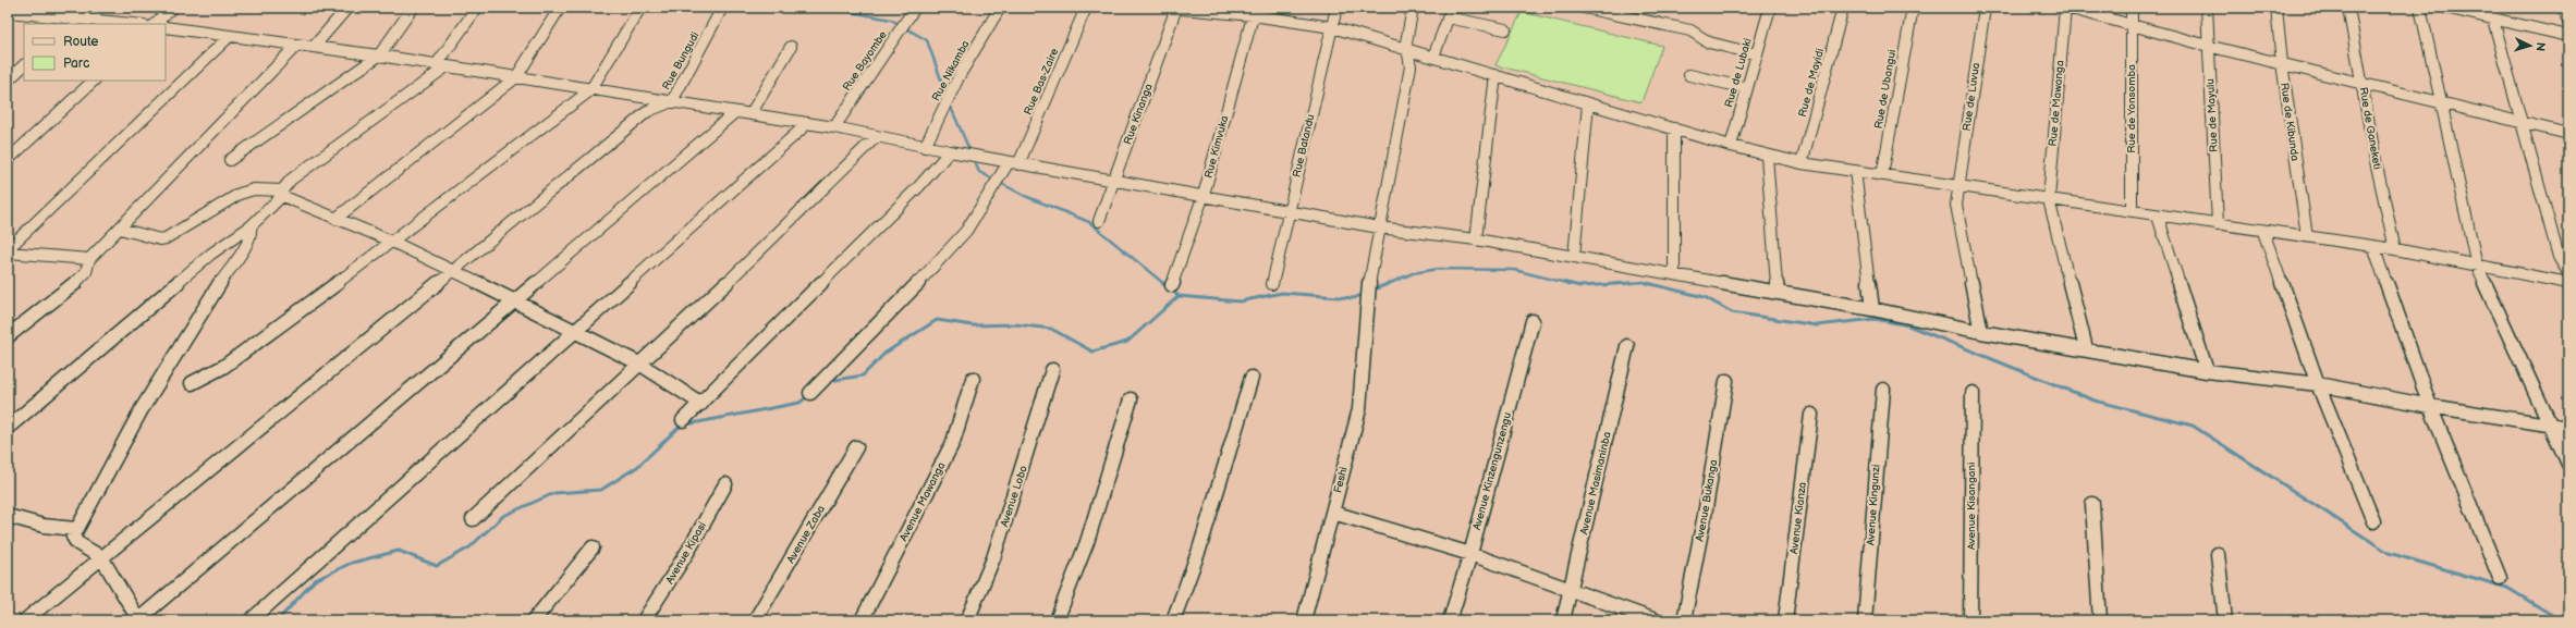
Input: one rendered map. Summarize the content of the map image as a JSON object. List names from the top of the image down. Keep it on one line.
{"streets":{"street":["Rue Bungudi","Rue Bayombe","Rue Nikamba","Rue de Lubaki","Rue Bas-Zaire","Rue de Mayidi","Rue de Ubangui","Rue de Luvua","Rue de Mawanga","Rue de Yonsomba","Rue Kinanga","Rue de Mayulu","Rue de Kibunda","Rue de Ganeketi","Rue Batandu","Rue Kimvuka","Avenue Kinzengunzengu","Feshi","Avenue Masimaninba","Avenue Lobo","Avenue Bukanga","Avenue Mawanga","Avenue Kingunzi","Avenue Kisangani","Avenue Kianza","Avenue Zaba","Avenue Kipasi"]},"legend":["Route","Parc"],"north":"right"}
